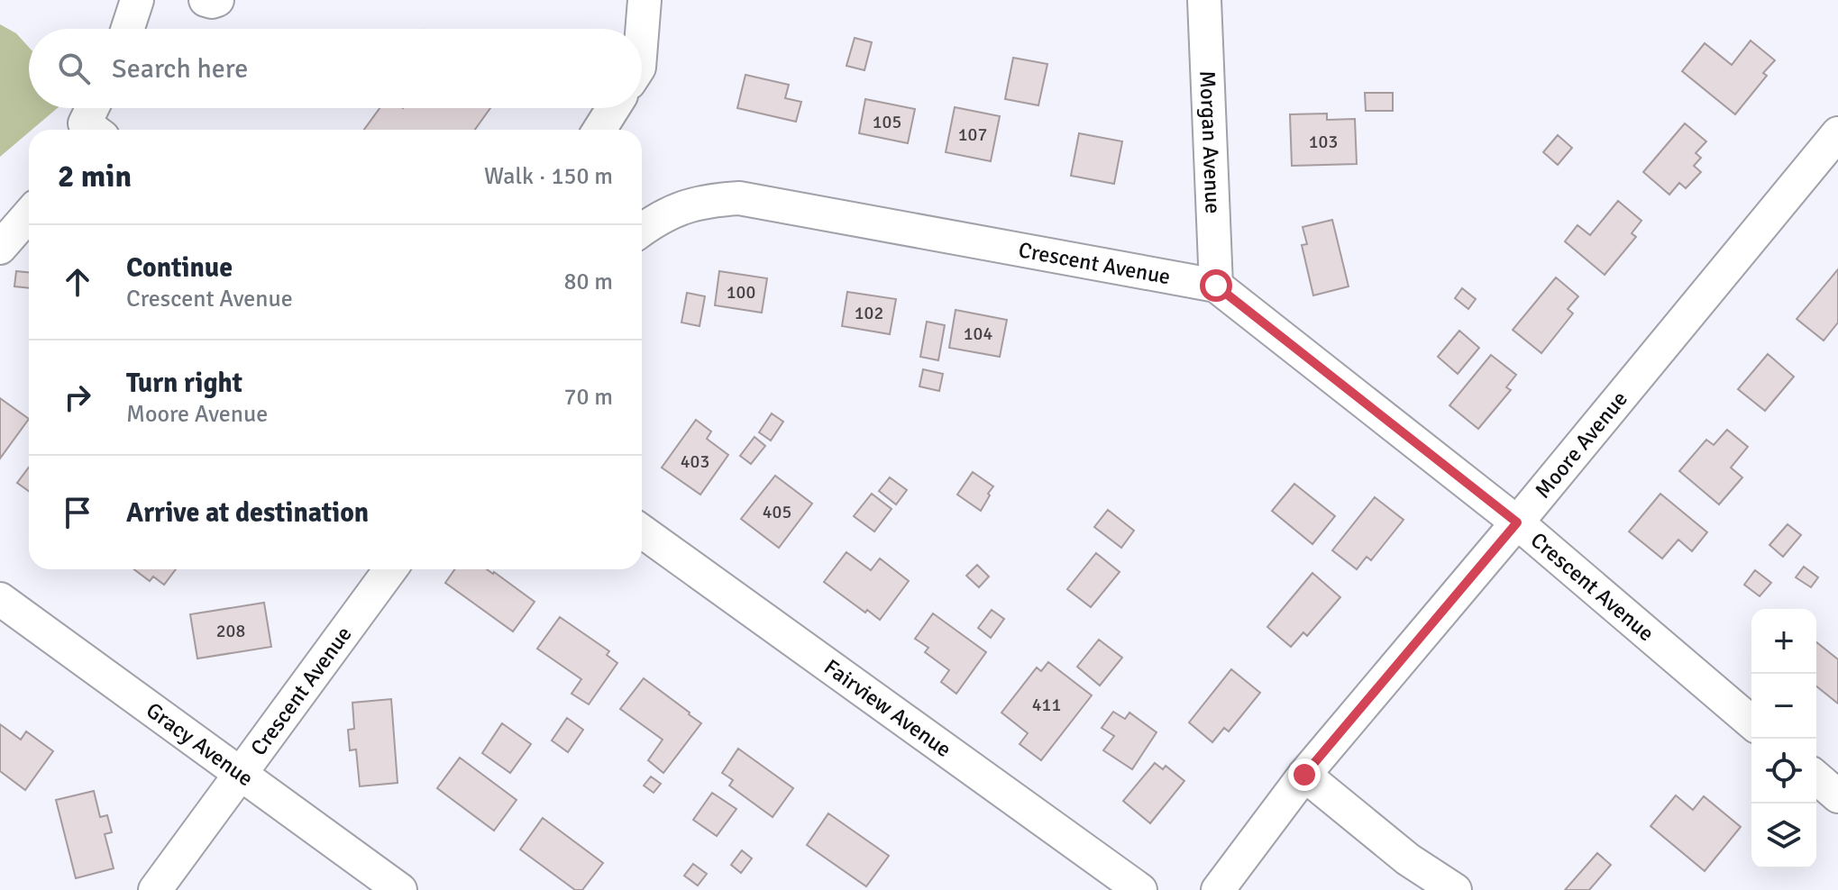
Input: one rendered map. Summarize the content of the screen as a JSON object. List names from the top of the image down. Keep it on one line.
{"streets":{"street":["Morgan Avenue","Crescent Avenue","Moore Avenue","Fairview Avenue","Gracy Avenue"]},"crossings":[["Morgan Avenue","Crescent Avenue"],["Crescent Avenue","Moore Avenue"],["Crescent Avenue","Gracy Avenue"]],"house_numbers":["105","107","103","100","102","104","403","405","208","411"],"page":{"search":"Search here","heading":["2 min","Walk · 150 m"],"list":[["Continue","Crescent Avenue","80 m"],["Turn right","Moore Avenue","70 m"],"Arrive at destination"],"map_buttons":["+","−"]}}
